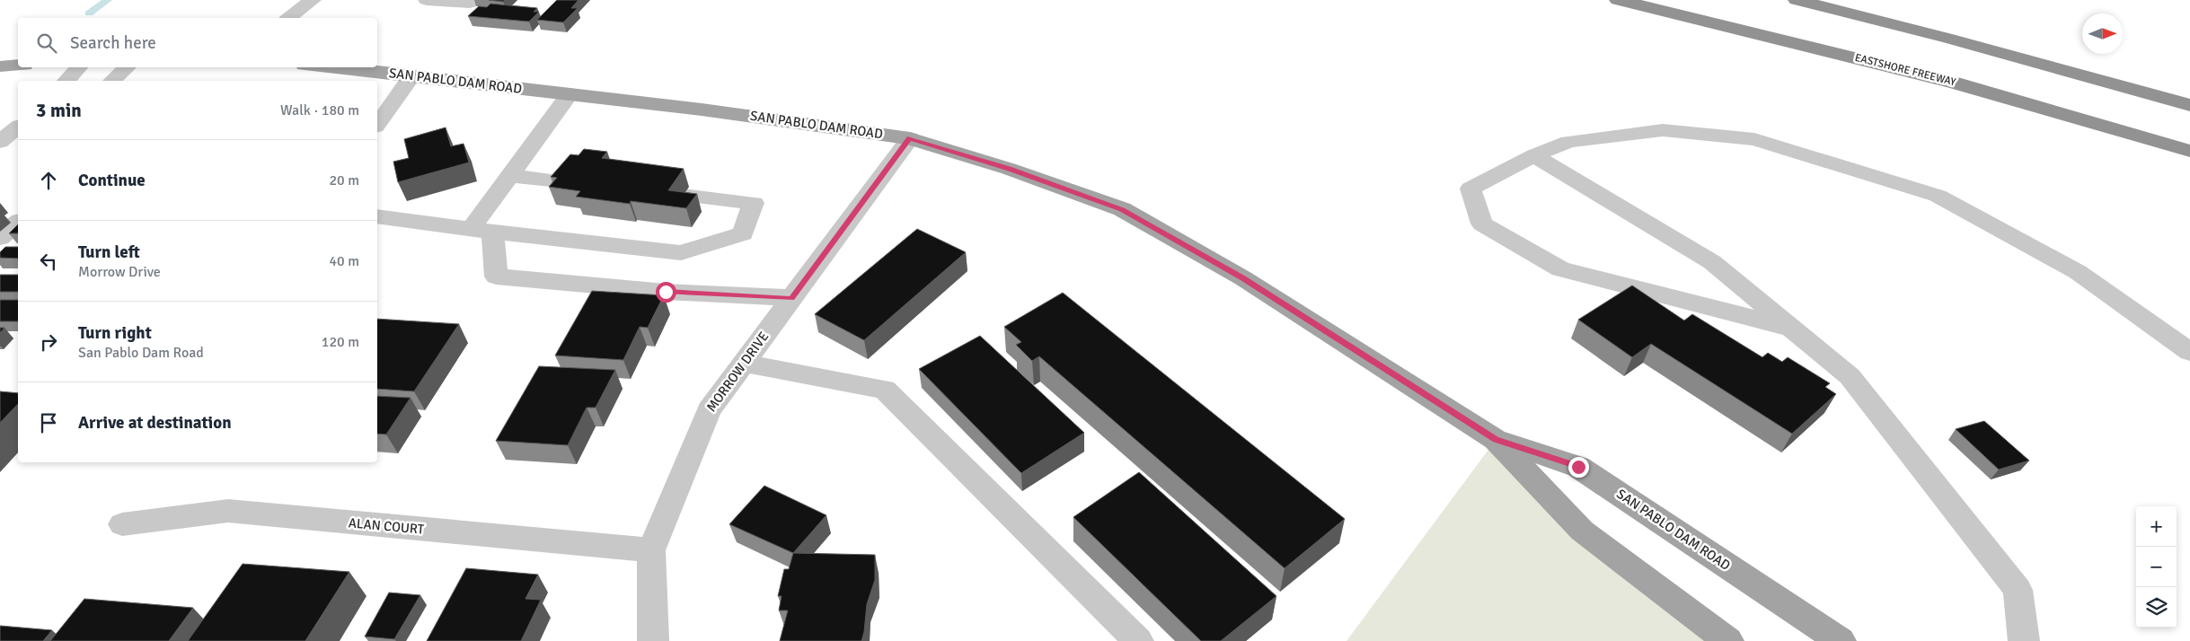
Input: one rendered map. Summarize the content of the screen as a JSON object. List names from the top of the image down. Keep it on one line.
{"streets":{"highway":["EASTSHORE FREEWAY"],"main road":["SAN PABLO DAM ROAD"],"street":["MORROW DRIVE","ALAN COURT"]},"crossings":[["SAN PABLO DAM ROAD","MORROW DRIVE"],["MORROW DRIVE","ALAN COURT"]],"north":"right","page":{"search":"Search here","heading":["3 min","Walk · 180 m"],"list":[["Continue","20 m"],["Turn left","Morrow Drive","40 m"],["Turn right","San Pablo Dam Road","120 m"],"Arrive at destination"],"map_buttons":["+","−"]}}
